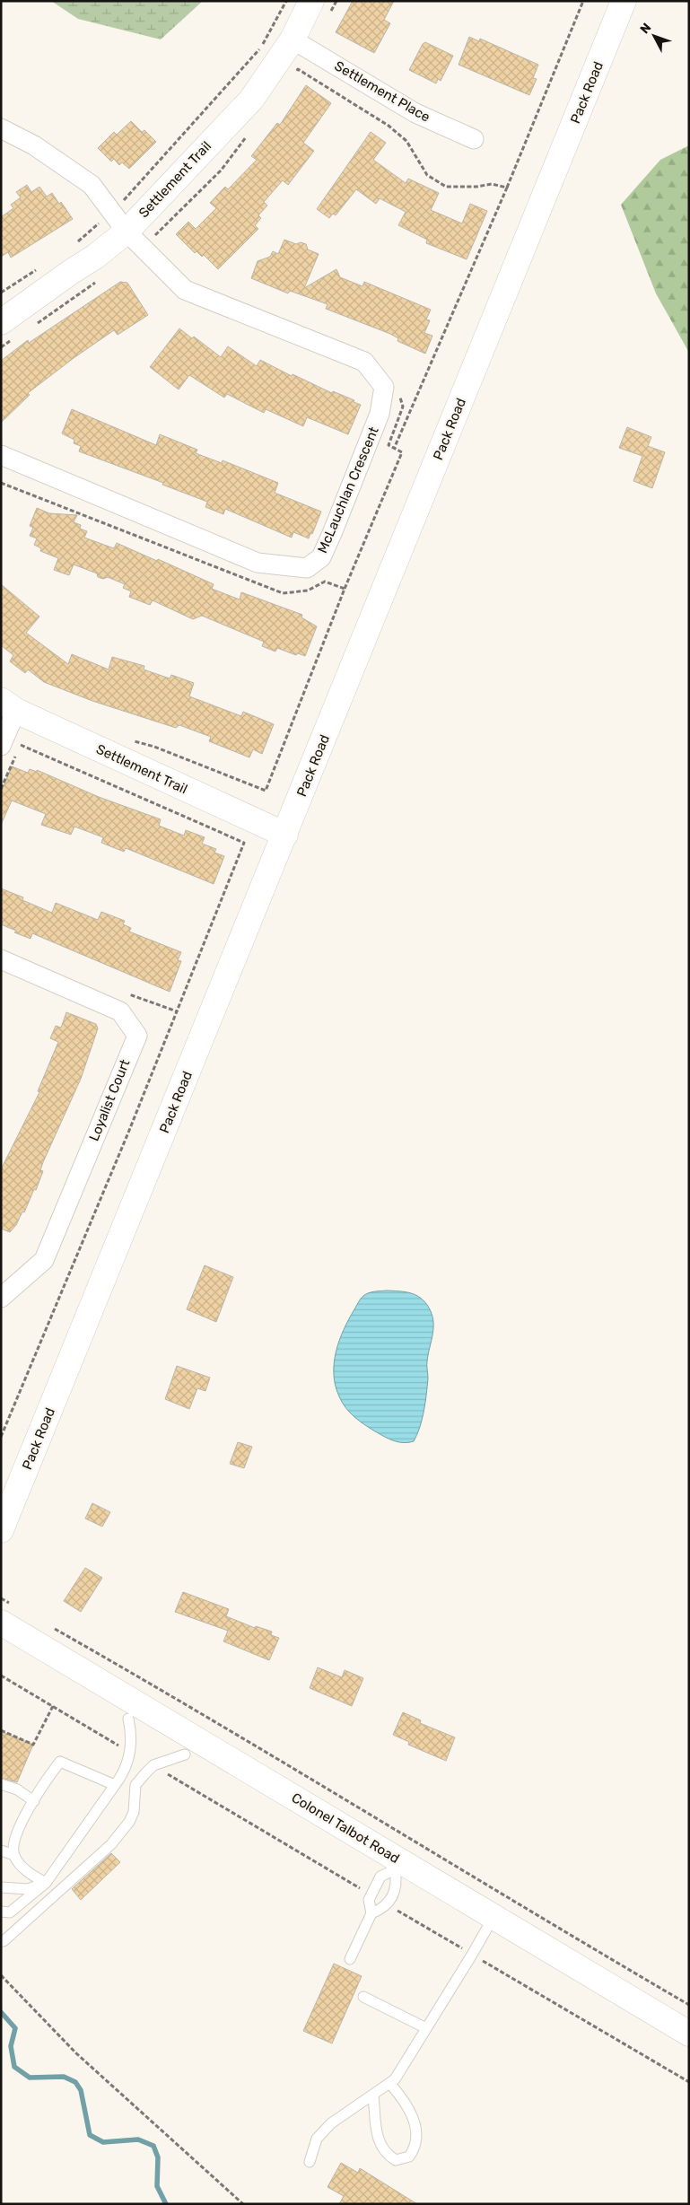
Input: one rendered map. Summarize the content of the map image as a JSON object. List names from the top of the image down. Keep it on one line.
{"streets":{"street":["Settlement Place","Pack Road","Settlement Trail","McLauchlan Crescent","Loyalist Court","Colonel Talbot Road"]},"crossings":[["Settlement Place","Settlement Trail"],["Pack Road","Settlement Trail"],["Settlement Trail","McLauchlan Crescent"]],"north":"top left"}
